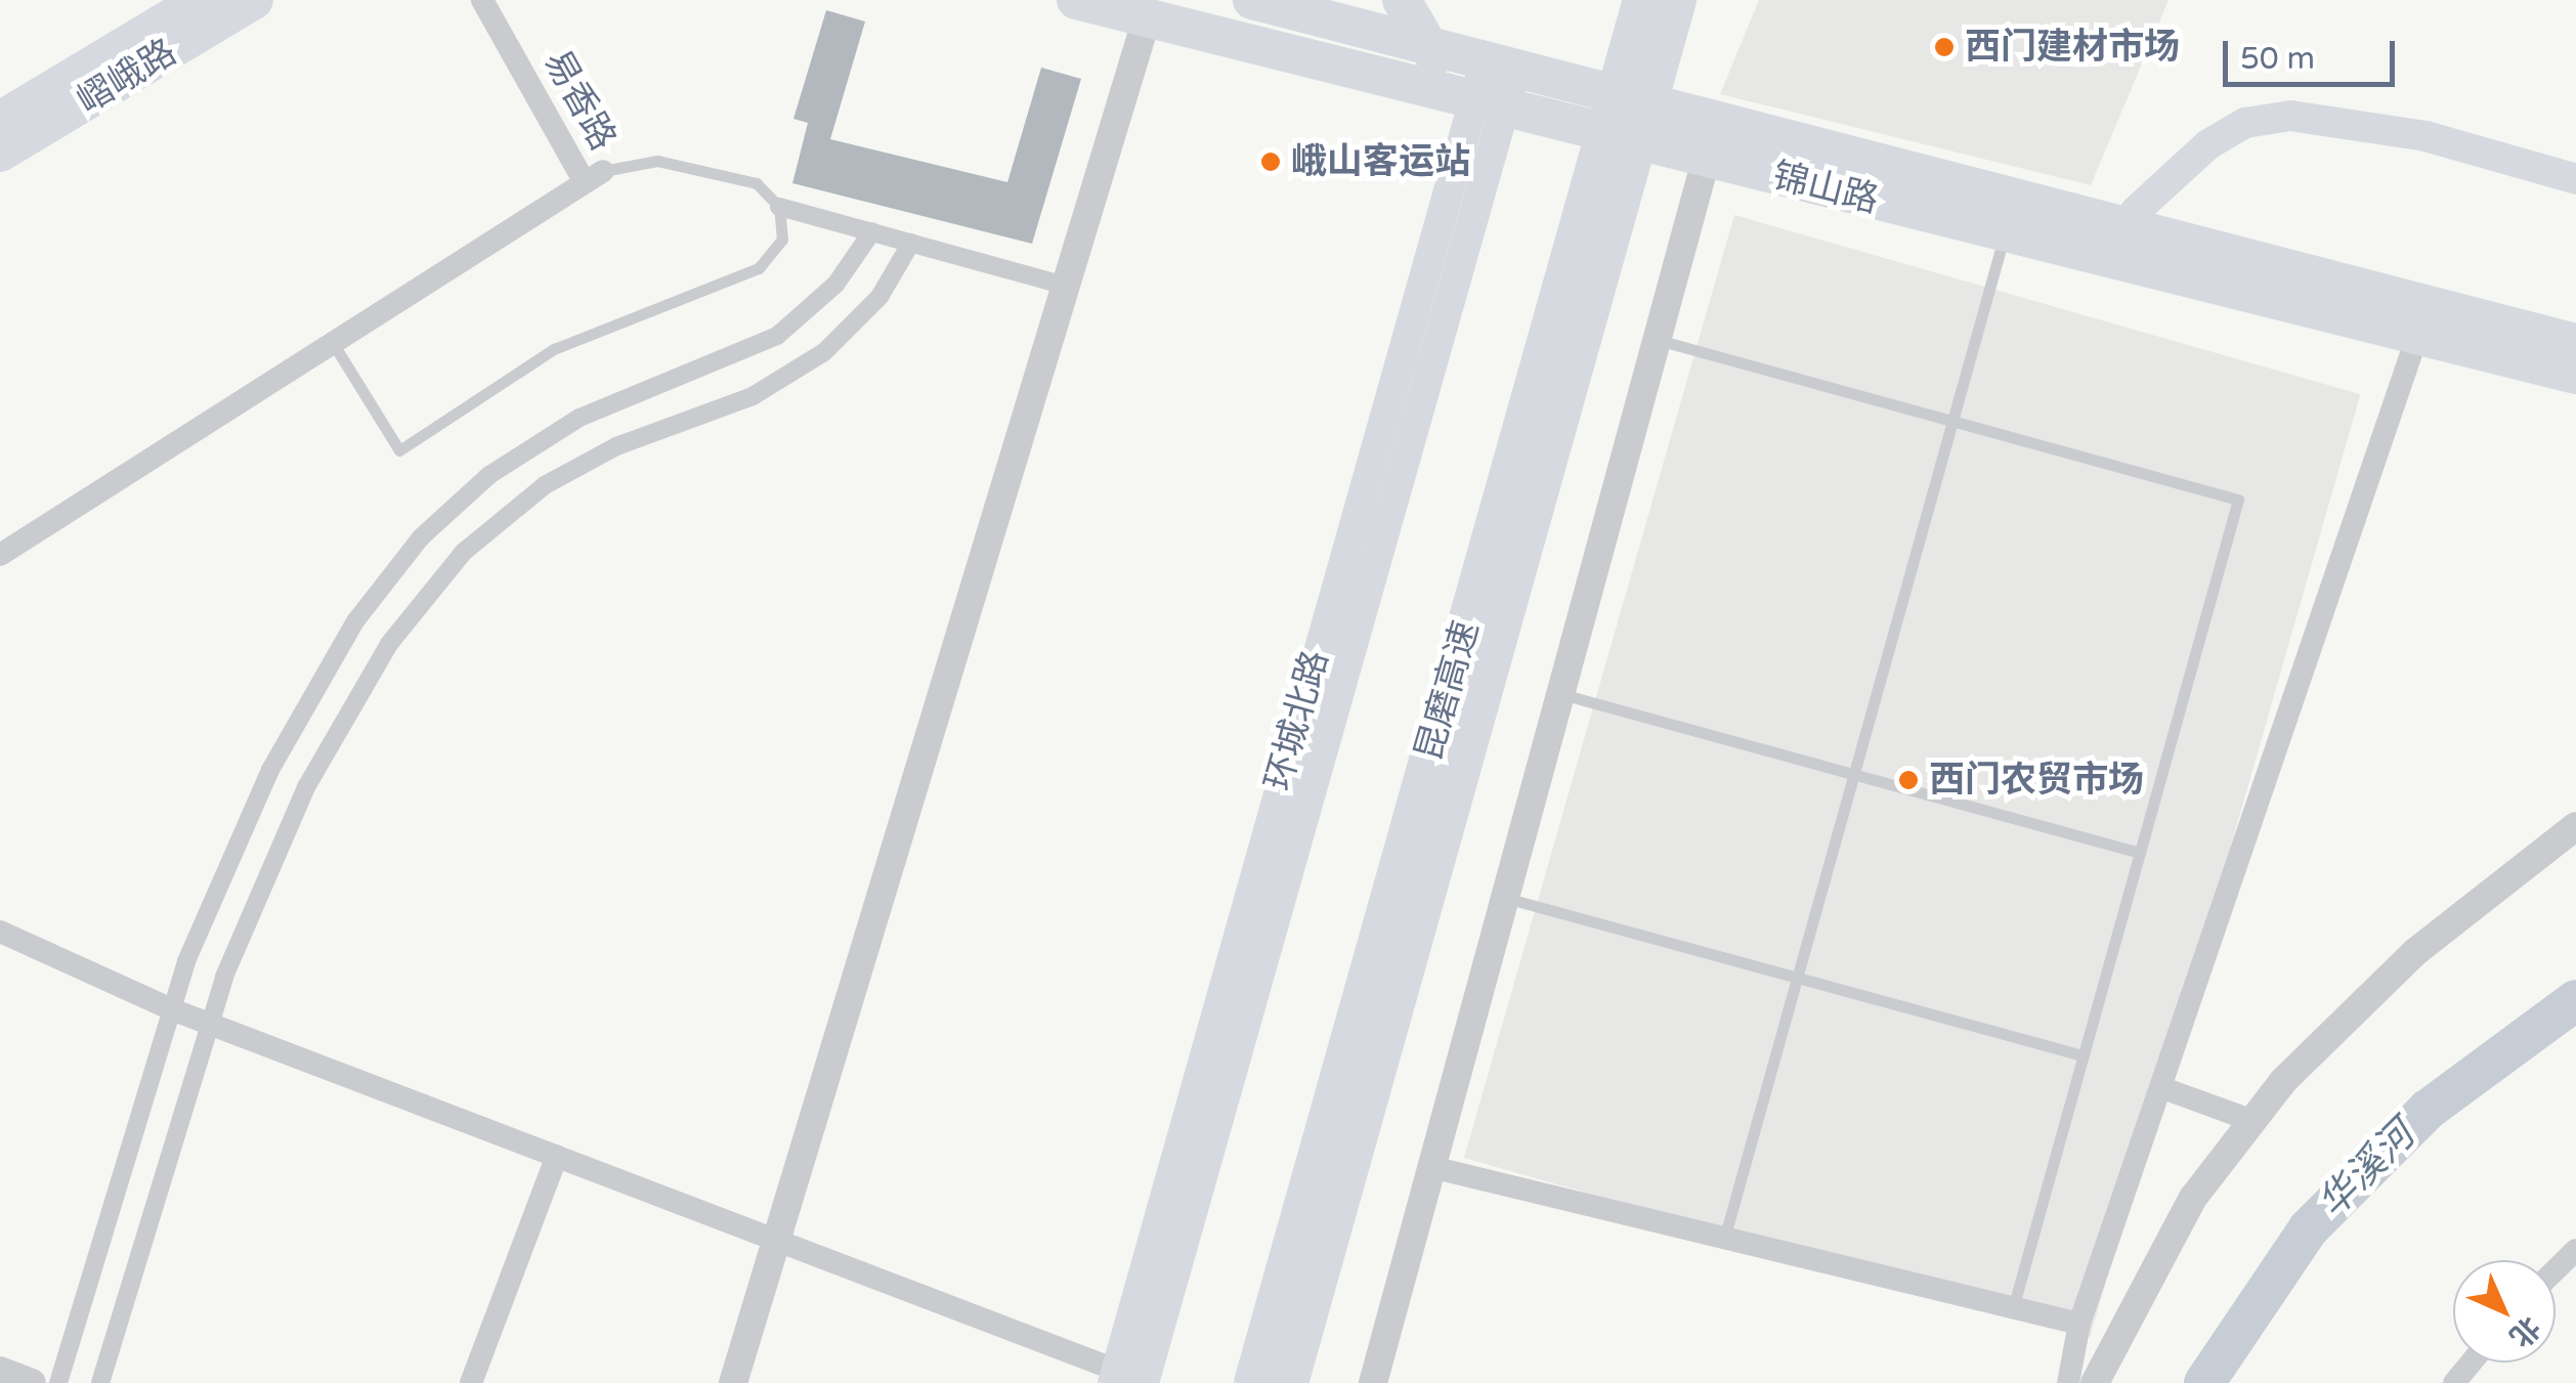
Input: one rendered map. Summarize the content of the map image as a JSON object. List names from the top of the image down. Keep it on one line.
{"streets":{"highway":["嶍峨路","锦山路","昆磨高速"],"main road":["环城北路"],"street":["易香路"]},"crossings":[["锦山路","环城北路"]],"water":["华溪河"],"places":["西门建材市场","峨山客运站","西门农贸市场"],"scale_bar":"50 m","north":"bottom right"}
